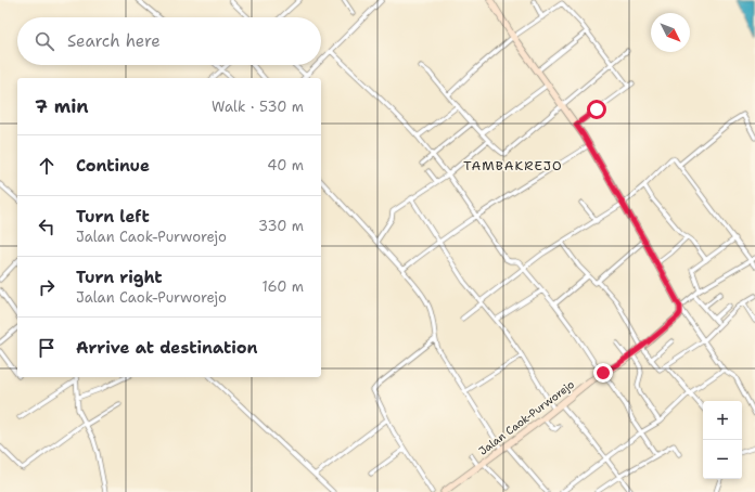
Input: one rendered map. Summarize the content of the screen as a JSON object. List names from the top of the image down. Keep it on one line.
{"streets":{"street":["Jalan Caok-Purworejo"]},"districts":["TAMBAKREJO"],"north":"bottom right","page":{"search":"Search here","heading":["7 min","Walk · 530 m"],"list":[["Continue","40 m"],["Turn left","Jalan Caok-Purworejo","330 m"],["Turn right","Jalan Caok-Purworejo","160 m"],"Arrive at destination"],"map_buttons":["+","−"]}}
